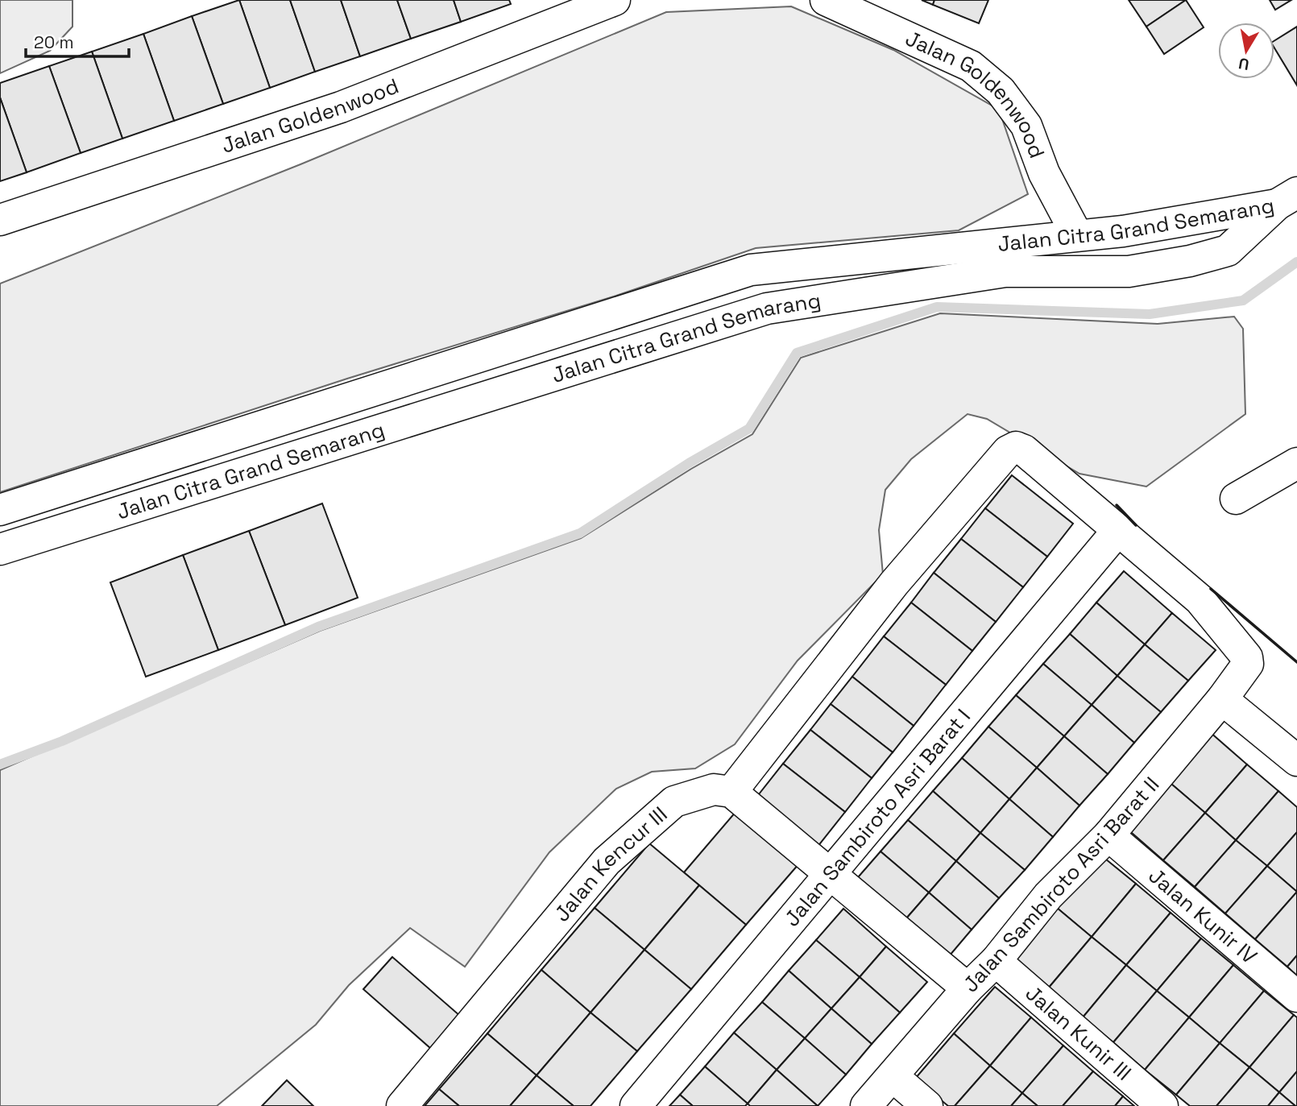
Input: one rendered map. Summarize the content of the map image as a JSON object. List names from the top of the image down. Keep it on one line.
{"streets":{"street":["Jalan Goldenwood","Jalan Citra Grand Semarang","Jalan Sambiroto Asri Barat I","Jalan Kencur III","Jalan Sambiroto Asri Barat II","Jalan Kunir IV","Jalan Kunir III"]},"crossings":[["Jalan Goldenwood","Jalan Citra Grand Semarang"],["Jalan Sambiroto Asri Barat I","Jalan Sambiroto Asri Barat II"],["Jalan Sambiroto Asri Barat II","Jalan Kunir IV"],["Jalan Sambiroto Asri Barat II","Jalan Kunir III"]],"scale_bar":"20 m","north":"bottom"}
